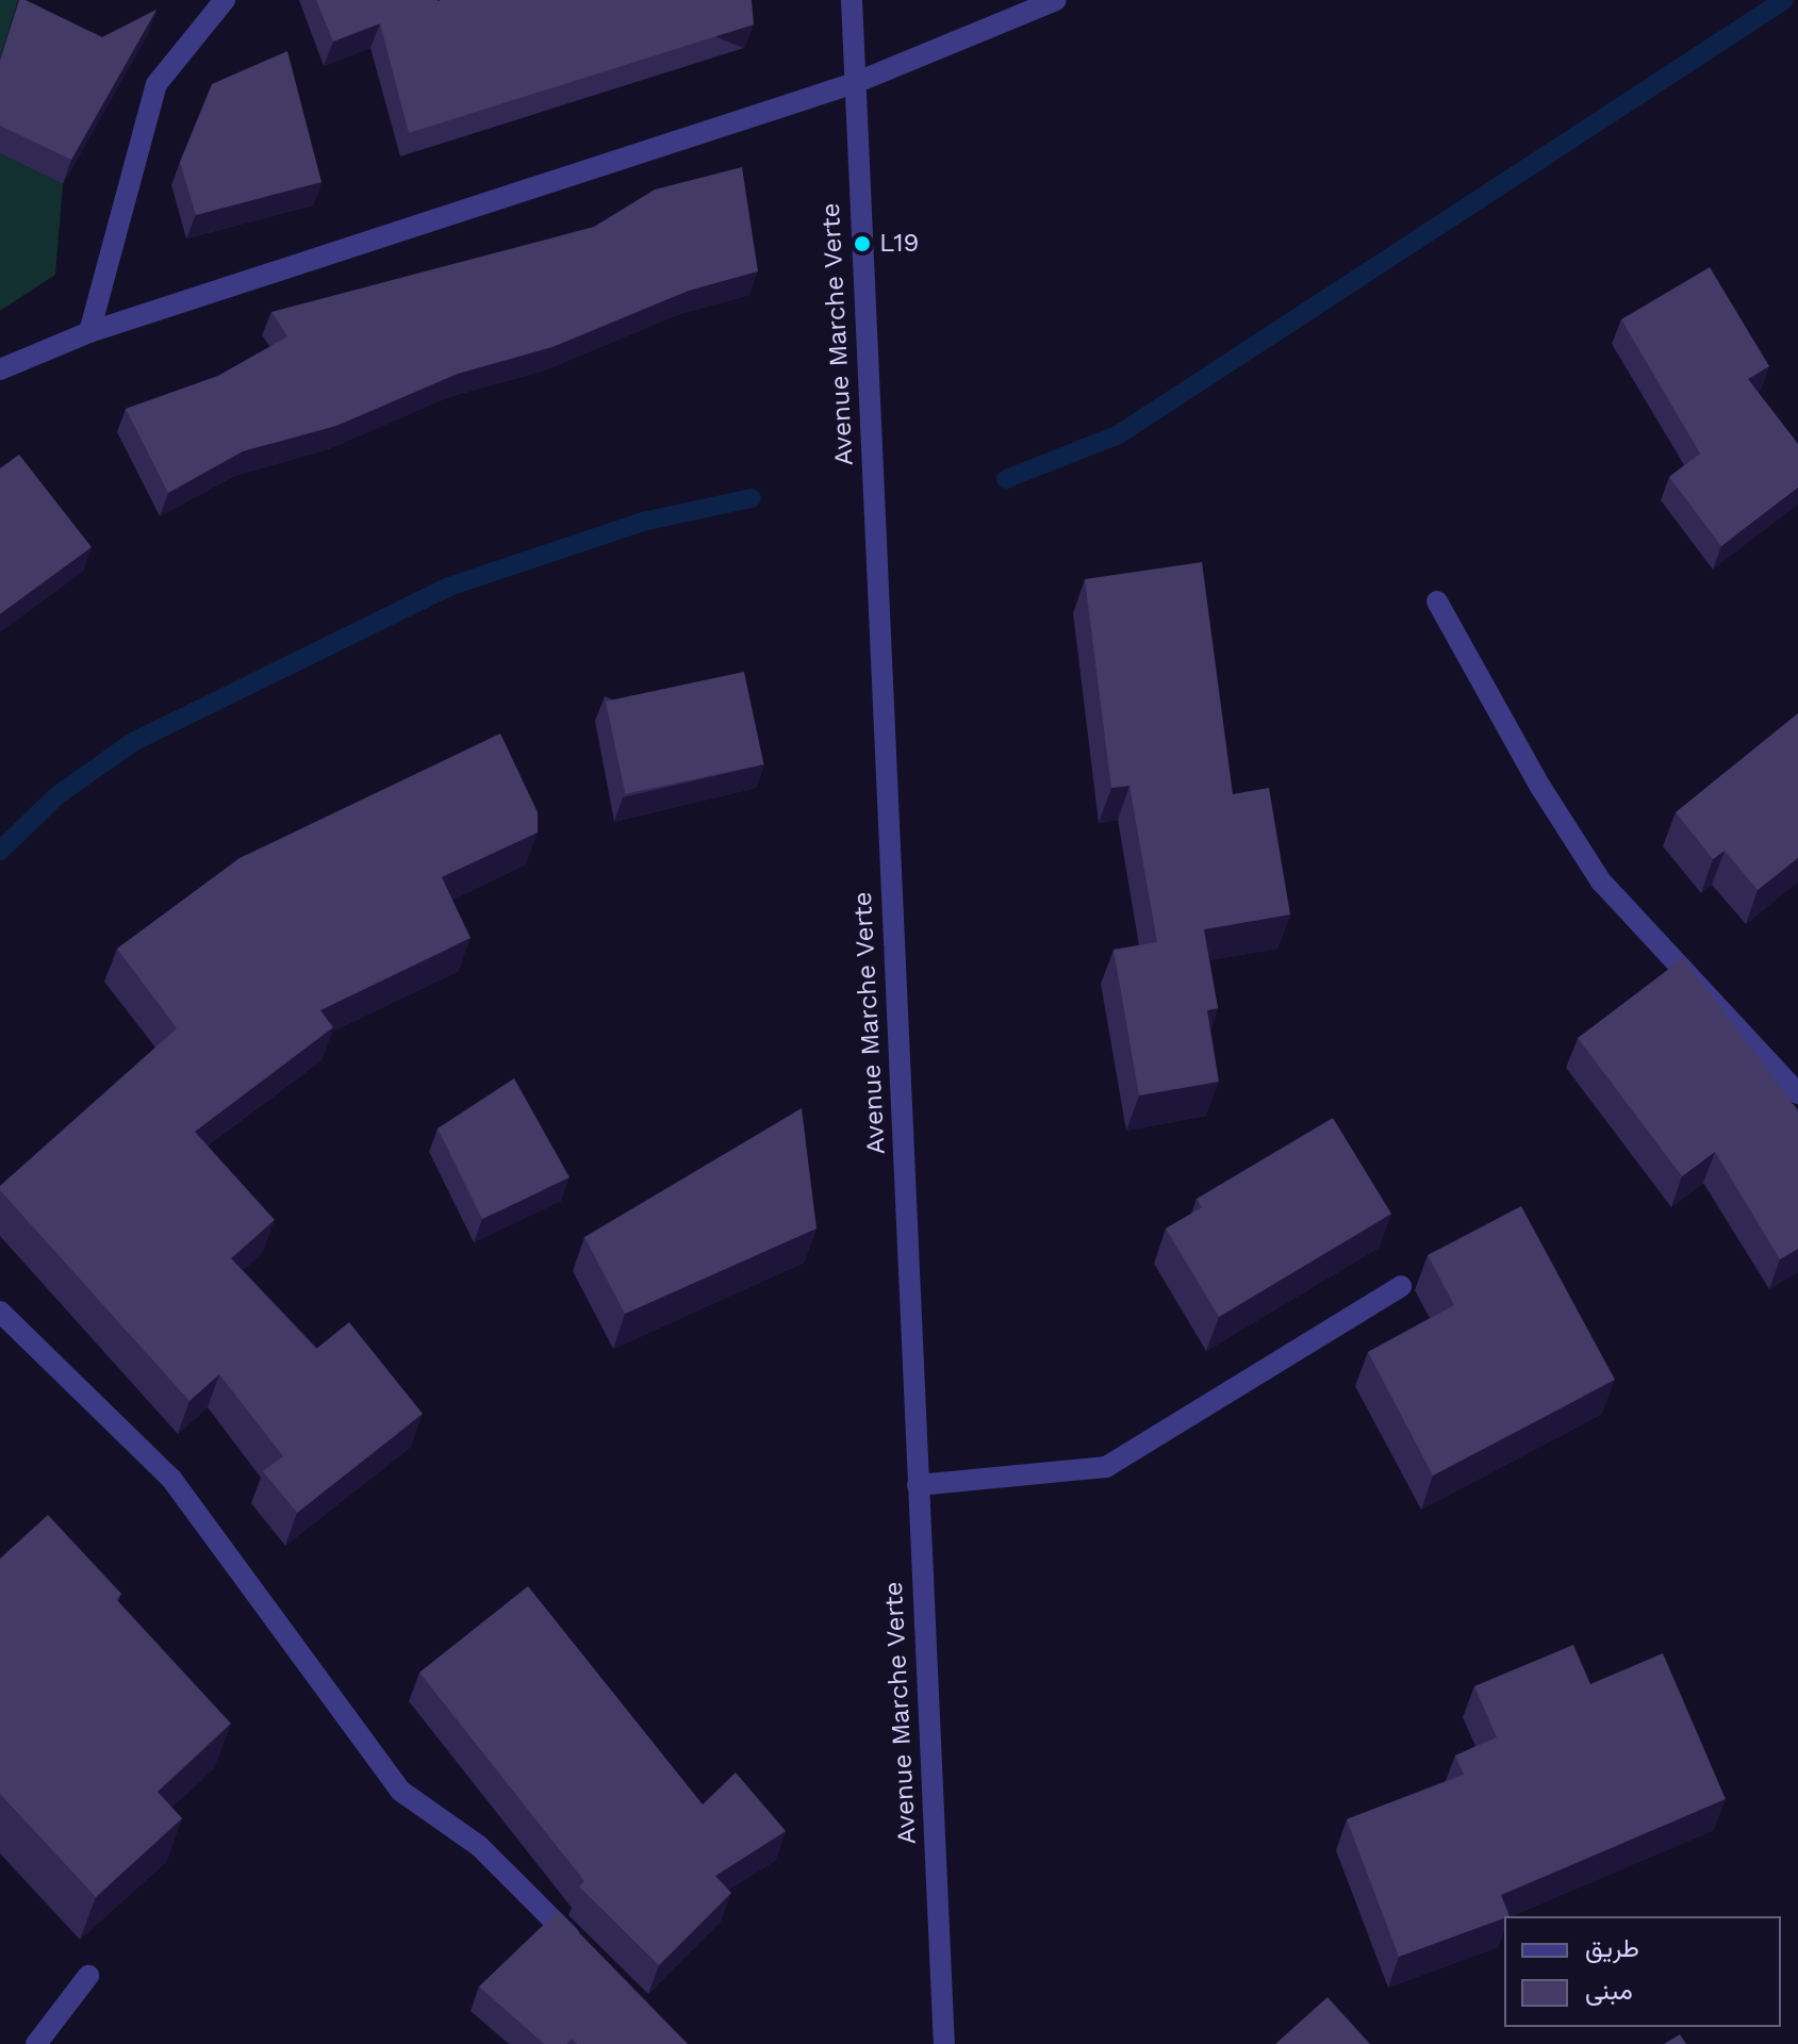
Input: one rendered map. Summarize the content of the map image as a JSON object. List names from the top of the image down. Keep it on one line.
{"streets":{"street":["Avenue Marche Verte"]},"places":["L19"],"legend":["طريق","مبنى"]}
